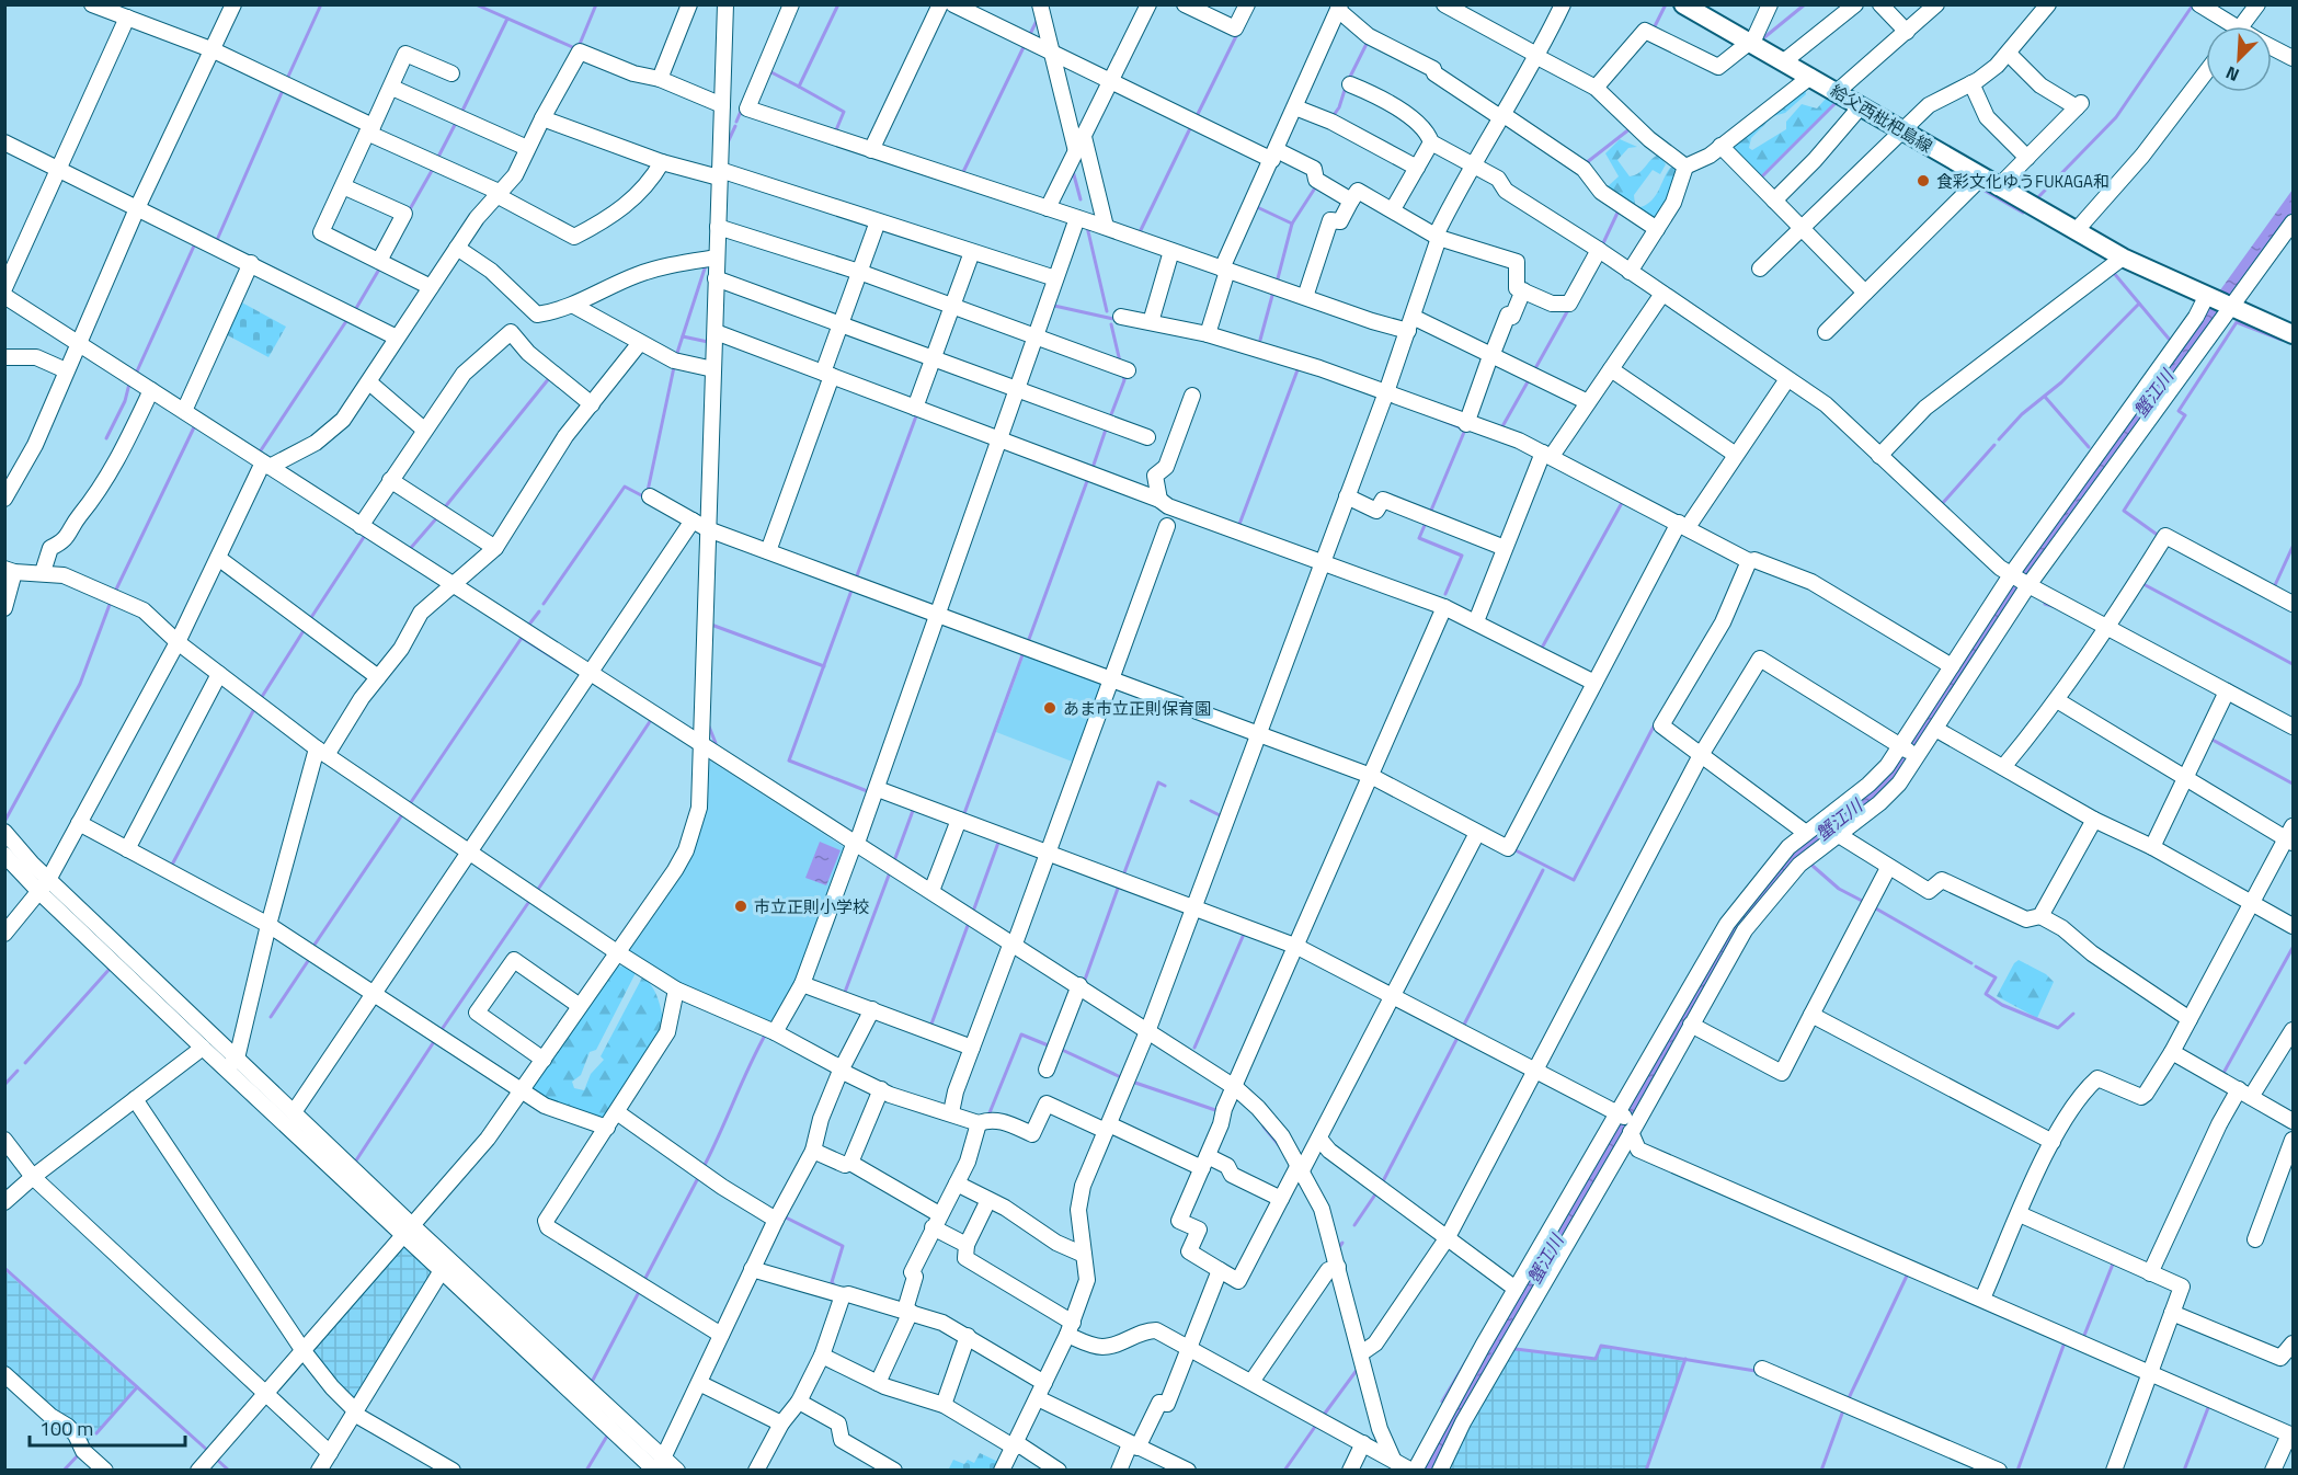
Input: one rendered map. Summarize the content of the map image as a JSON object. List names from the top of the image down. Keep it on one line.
{"streets":{"main road":["給父西枇杷島線"]},"water":["蟹江川"],"places":["食彩文化ゆうFUKAGA和","あま市立正則保育園","市立正則小学校"],"scale_bar":"100 m","north":"bottom left"}
